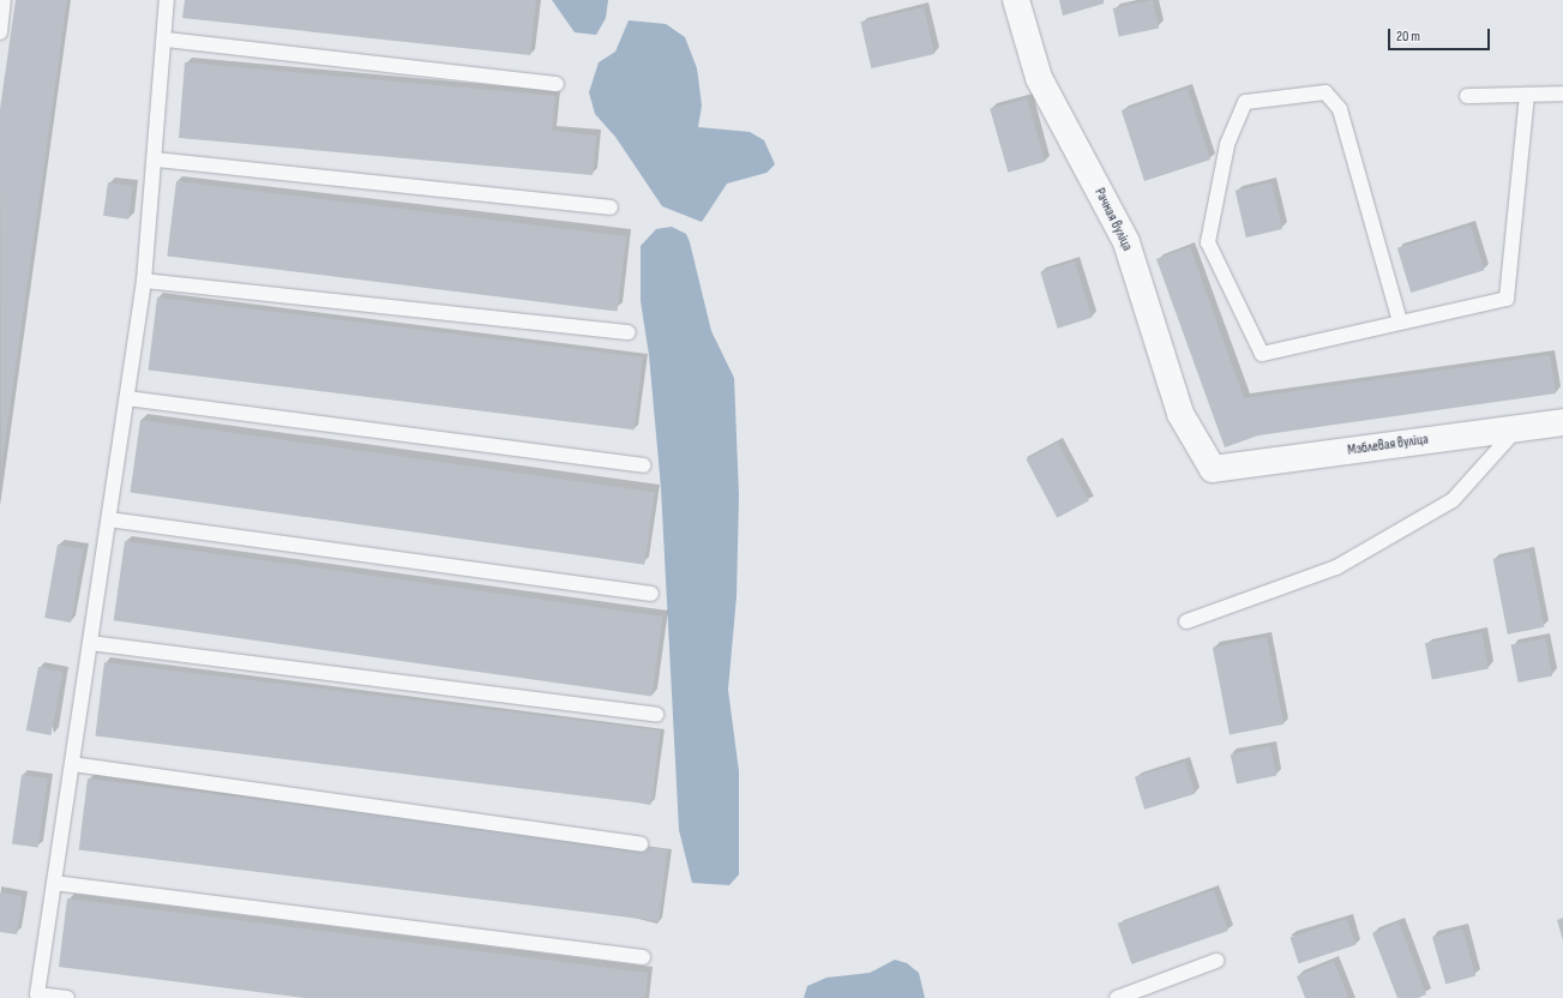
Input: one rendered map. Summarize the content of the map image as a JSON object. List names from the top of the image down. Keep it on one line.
{"streets":{"street":["Рачная вуліца","Мэблевая вуліца"]},"crossings":[["Рачная вуліца","Мэблевая вуліца"]],"scale_bar":"20 m"}
